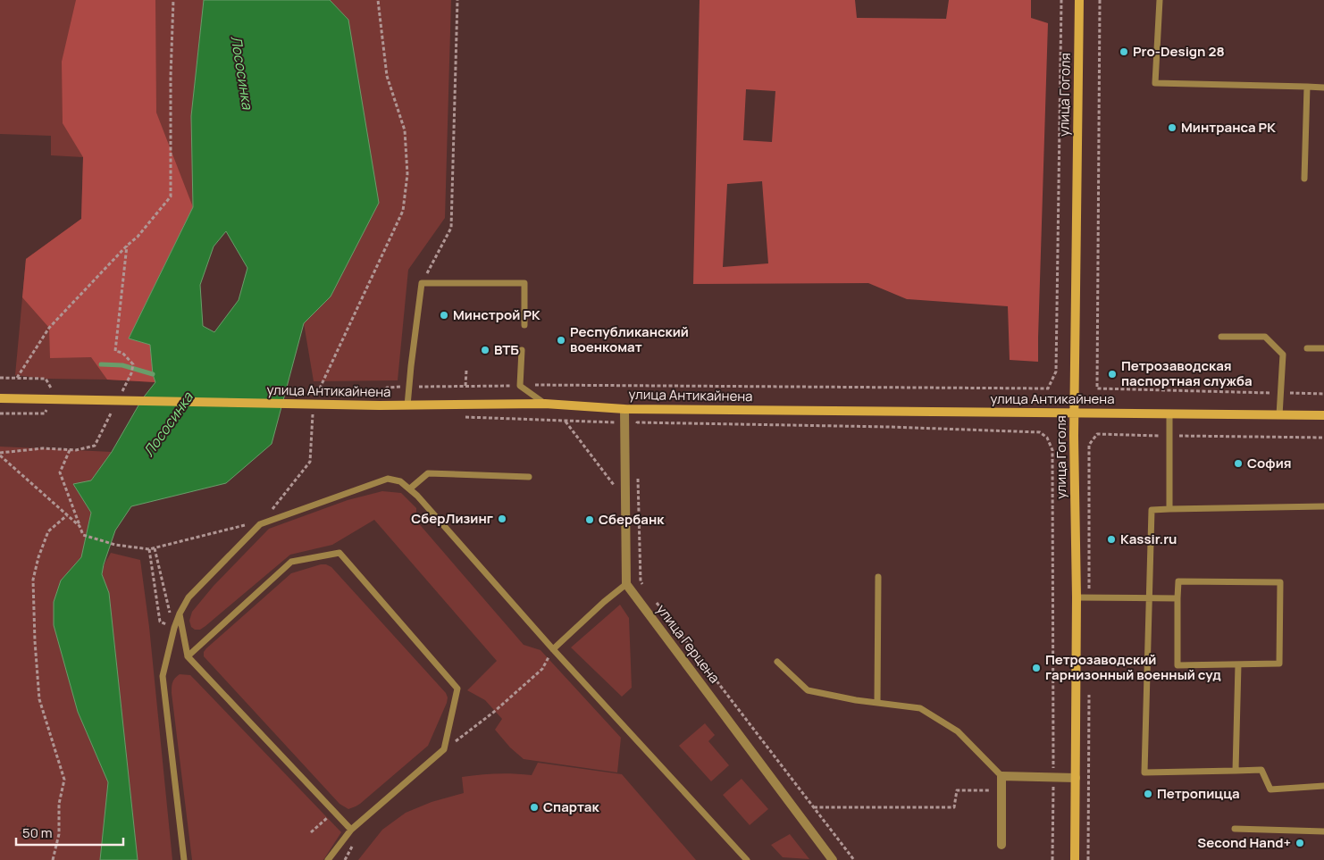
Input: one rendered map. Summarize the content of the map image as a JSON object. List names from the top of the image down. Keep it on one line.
{"streets":{"main road":["улица Гоголя","улица Антикайнена"],"street":["улица Герцена"]},"crossings":[["улица Гоголя","улица Антикайнена"]],"water":["Лососинка"],"places":["Pro-Design 28","Минтранса РК","Минстрой РК","Республиканский военкомат","ВТБ","Петрозаводская паспортная служба","София","СберЛизинг","Сбербанк","Kassir.ru","Петрозаводский гарнизонный военный суд","Петропицца","Спартак","Second Hand+"],"scale_bar":"50 m"}
